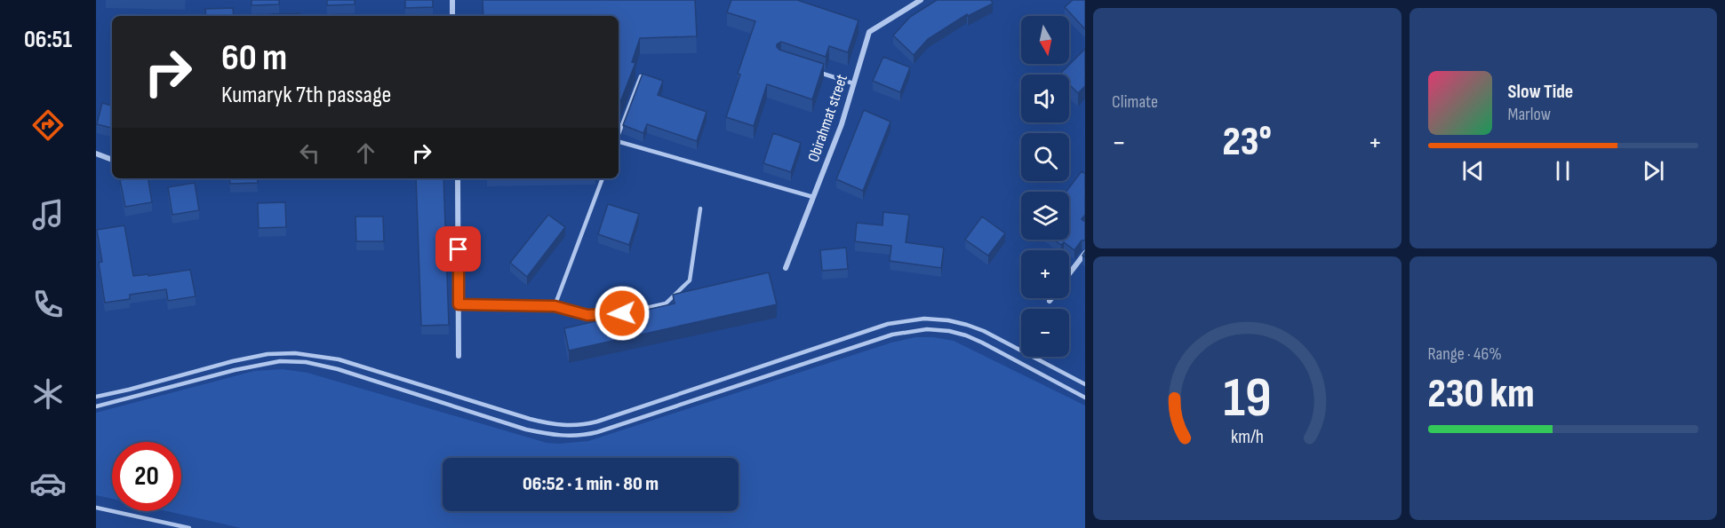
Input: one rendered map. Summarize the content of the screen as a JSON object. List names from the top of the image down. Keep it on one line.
{"streets":{"street":["Obirahmat street"]},"north":"bottom","page":{"tabs":"06:51","tile":["Climate",["Range · 46%","230 km"]],"map_buttons":["+","−"],"turn":["60 m","Kumaryk 7th passage"],"song":["Slow Tide","Marlow"],"heat":["−","23°","+"],"limit":"20","trip":"06:52 · 1 min · 80 m","gauge":["19","km/h"]}}
